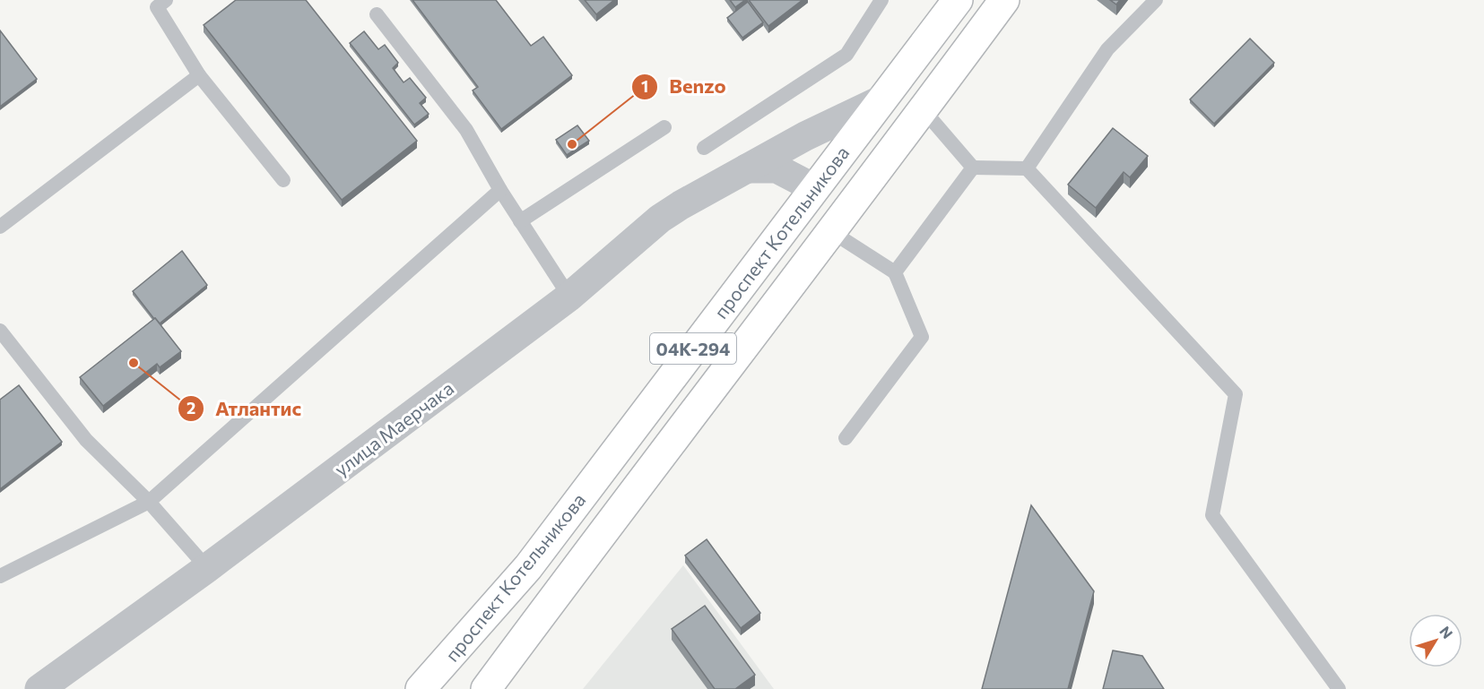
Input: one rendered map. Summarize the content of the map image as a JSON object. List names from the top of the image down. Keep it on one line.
{"streets":{"highway":["проспект Котельникова","04К-294"],"street":["улица Маерчака"]},"crossings":[["проспект Котельникова","улица Маерчака"]],"places":["Benzo","Атлантис"],"north":"top right"}
